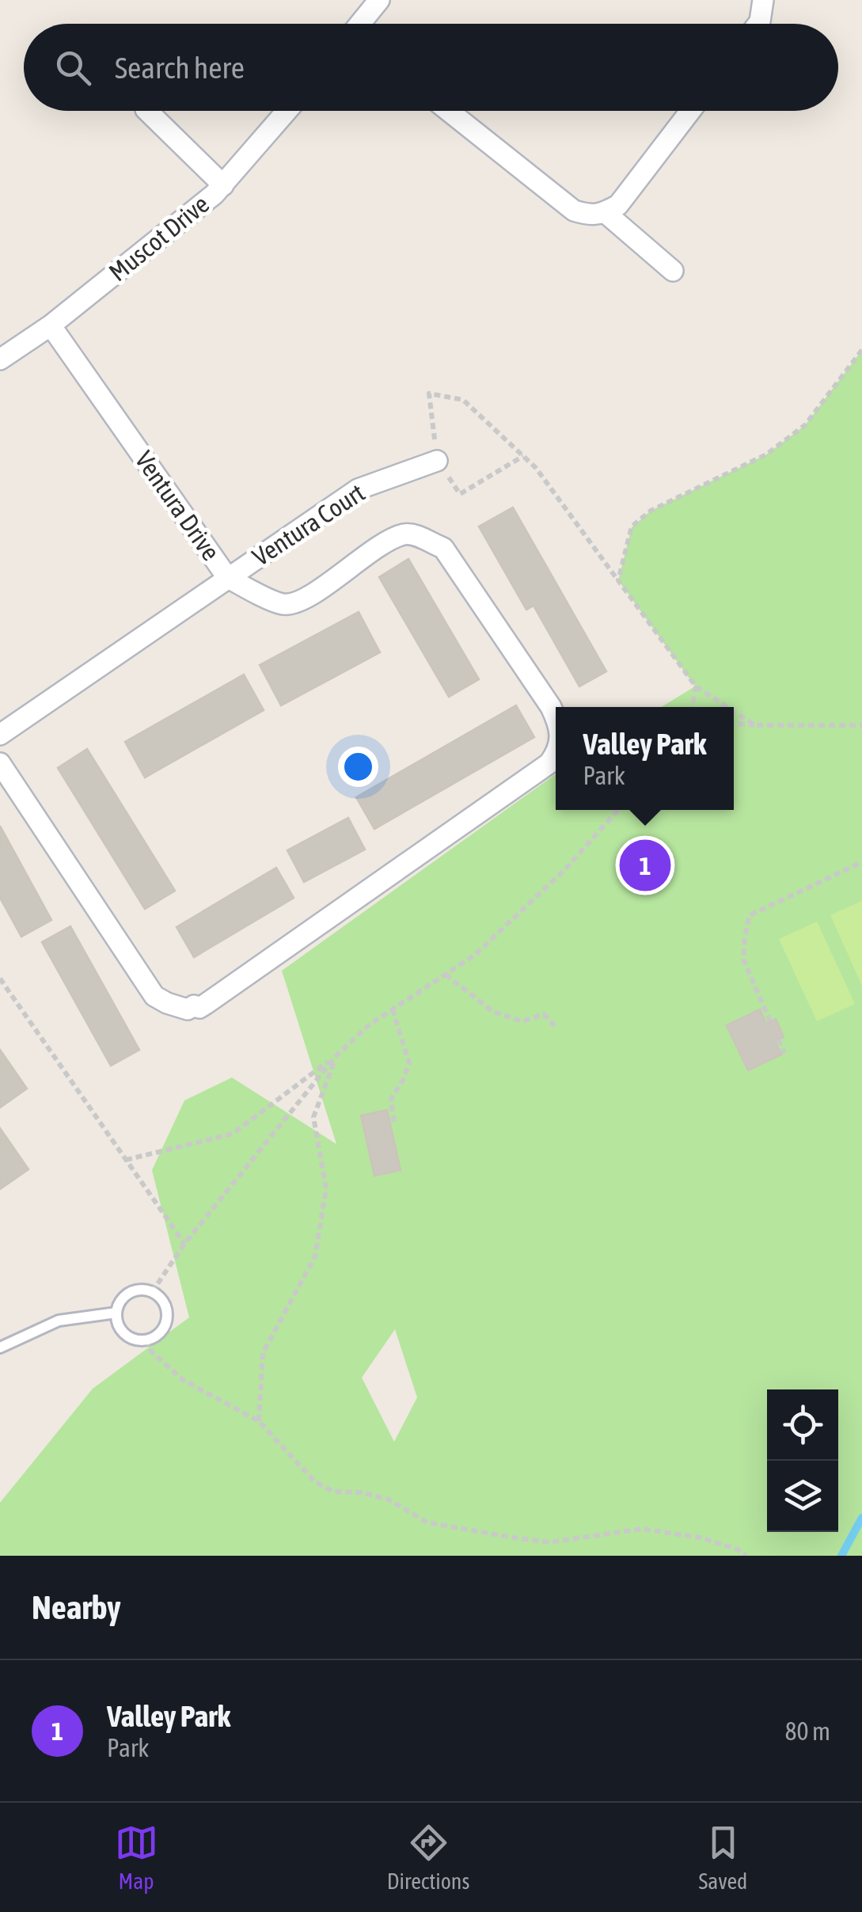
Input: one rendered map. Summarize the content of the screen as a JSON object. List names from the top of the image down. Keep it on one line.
{"streets":{"street":["Muscot Drive","Ventura Drive","Ventura Court"]},"crossings":[["Muscot Drive","Ventura Drive"],["Ventura Drive","Ventura Court"]],"page":{"search":"Search here","popup":["Valley Park","Park"],"pins":"1","heading":"Nearby","list":[{"mark":"1","name":"Valley Park","note":"Park","value":"80 m"}],"nav":["Map","Directions","Saved"]}}
